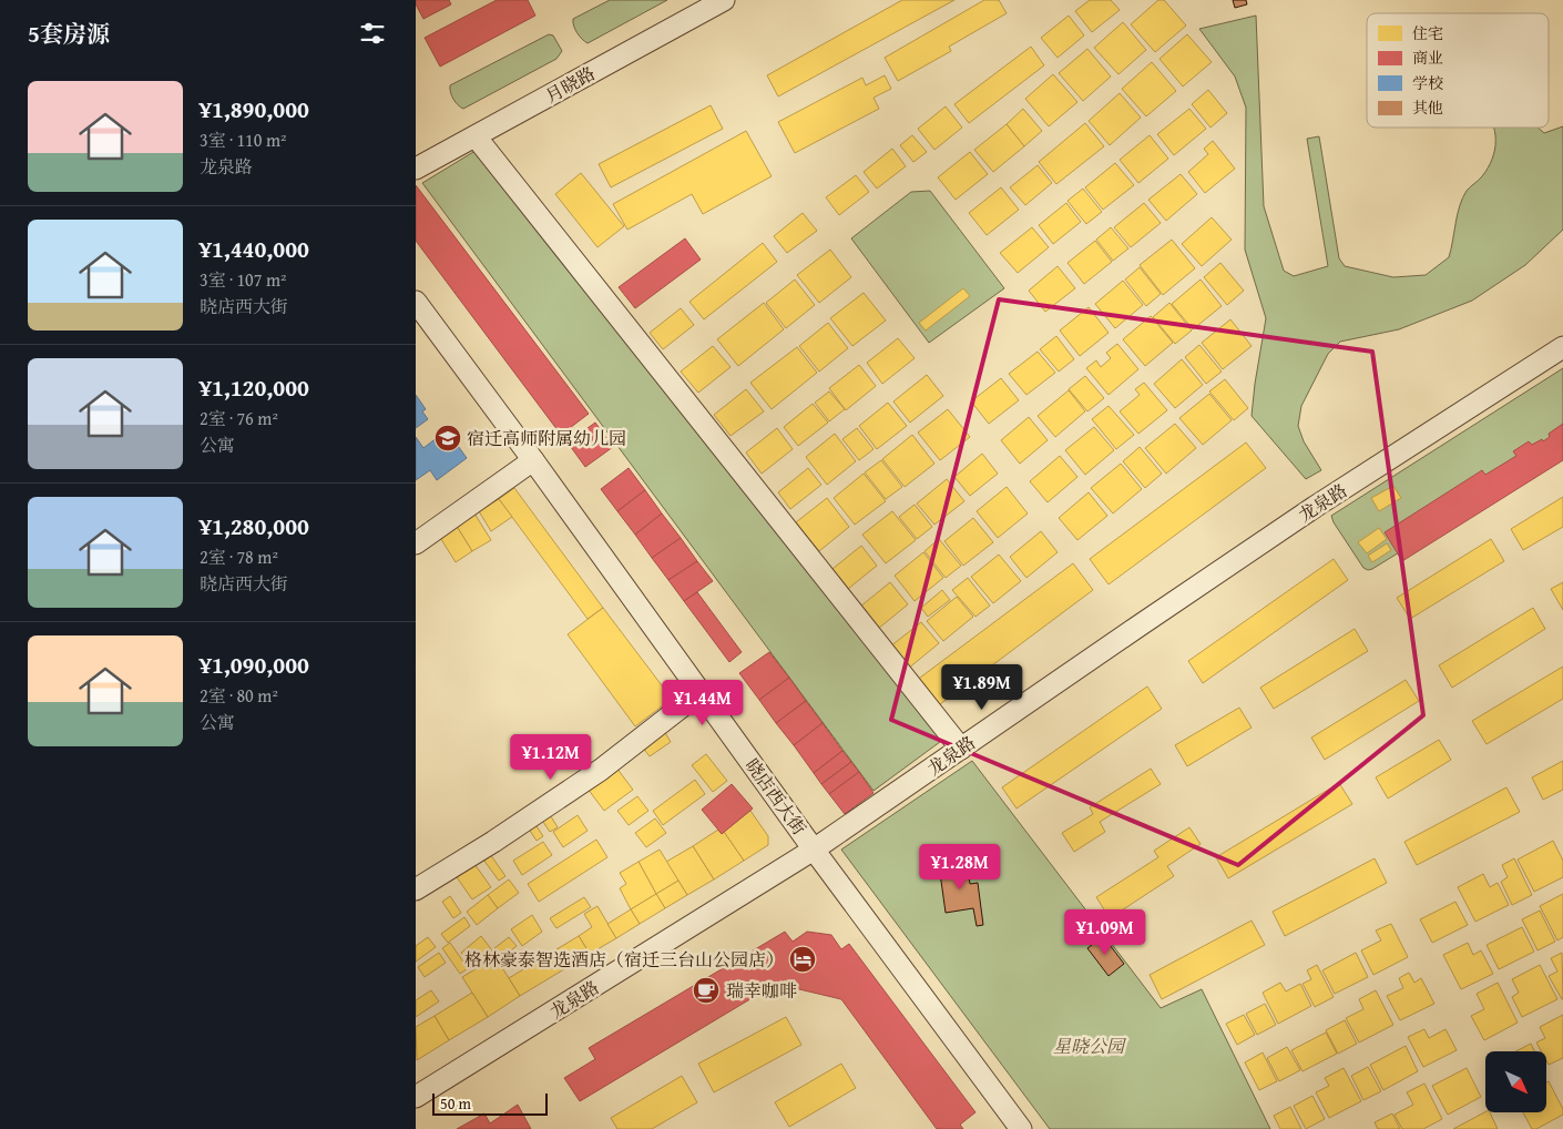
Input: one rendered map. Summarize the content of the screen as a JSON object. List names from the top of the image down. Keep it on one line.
{"streets":{"street":["月晓路","龙泉路","晓店西大街"]},"crossings":[["龙泉路","晓店西大街"]],"parks":["星晓公园"],"places":{"school or university":["宿迁高师附属幼儿园"],"hotel":["格林豪泰智选酒店（宿迁三台山公园店）"],"cafe":["瑞幸咖啡"]},"legend":["住宅","商业","学校","其他"],"scale_bar":"50 m","north":"bottom right","page":{"heading":"5套房源","list":[{"name":"¥1,890,000","note":"3室 · 110 m² · 龙泉路"},{"name":"¥1,440,000","note":"3室 · 107 m² · 晓店西大街"},{"name":"¥1,120,000","note":"2室 · 76 m² · 公寓"},{"name":"¥1,280,000","note":"2室 · 78 m² · 晓店西大街"},{"name":"¥1,090,000","note":"2室 · 80 m² · 公寓"}],"price":["¥1.89M","¥1.44M","¥1.12M","¥1.28M","¥1.09M"],"scale":"50 m"}}
